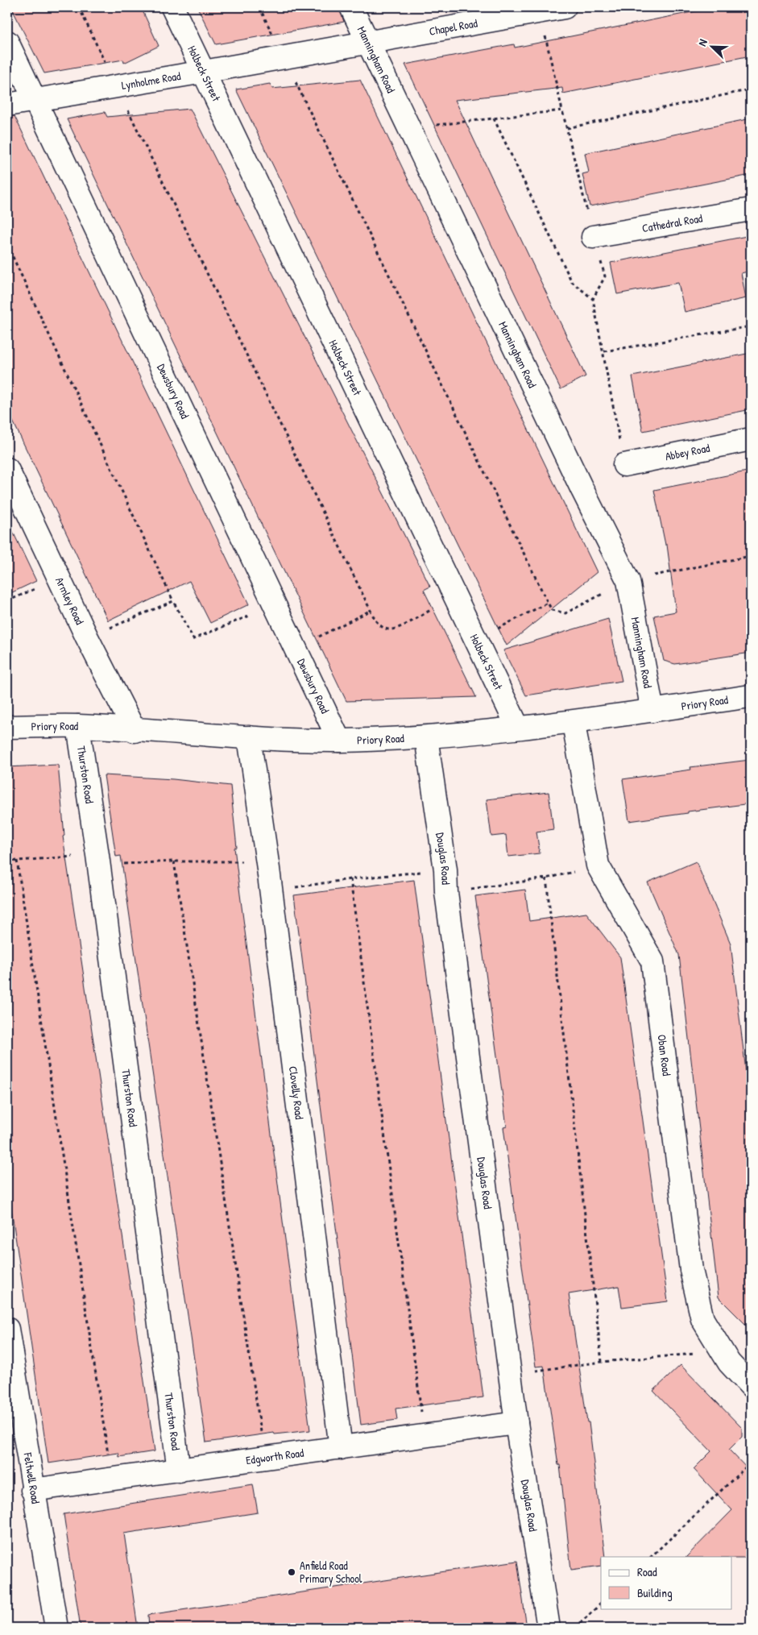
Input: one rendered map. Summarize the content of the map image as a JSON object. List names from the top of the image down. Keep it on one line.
{"streets":{"street":["Chapel Road","Manningham Road","Holbeck Street","Lynholme Road","Cathedral Road","Dewsbury Road","Abbey Road","Armley Road","Priory Road","Thurston Road","Douglas Road","Oban Road","Clovelly Road","Edgworth Road","Feltwell Road"]},"crossings":[["Chapel Road","Manningham Road"],["Chapel Road","Lynholme Road"],["Manningham Road","Lynholme Road"],["Manningham Road","Priory Road"],["Holbeck Street","Lynholme Road"],["Holbeck Street","Priory Road"],["Lynholme Road","Dewsbury Road"],["Dewsbury Road","Priory Road"],["Armley Road","Priory Road"],["Priory Road","Thurston Road"],["Priory Road","Douglas Road"],["Priory Road","Oban Road"],["Priory Road","Clovelly Road"],["Thurston Road","Edgworth Road"],["Douglas Road","Edgworth Road"],["Clovelly Road","Edgworth Road"],["Edgworth Road","Feltwell Road"]],"places":["Anfield Road Primary School"],"legend":["Road","Building"],"north":"top left"}
